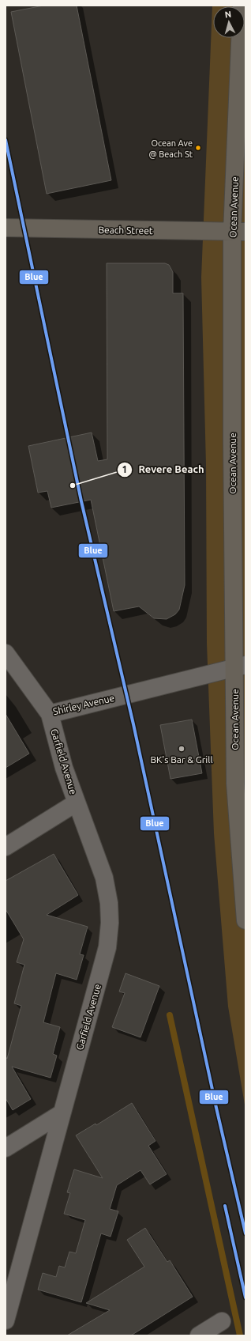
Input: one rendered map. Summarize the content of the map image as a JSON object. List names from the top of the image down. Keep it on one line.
{"streets":{"main road":["Ocean Avenue","Beach Street"],"street":["Shirley Avenue","Garfield Avenue"]},"crossings":[["Ocean Avenue","Beach Street"],["Ocean Avenue","Shirley Avenue"],["Shirley Avenue","Garfield Avenue"]],"places":["Ocean Ave @ Beach St","Revere Beach","BK's Bar & Grill"],"lines":["transit line Blue"],"north":"top"}
